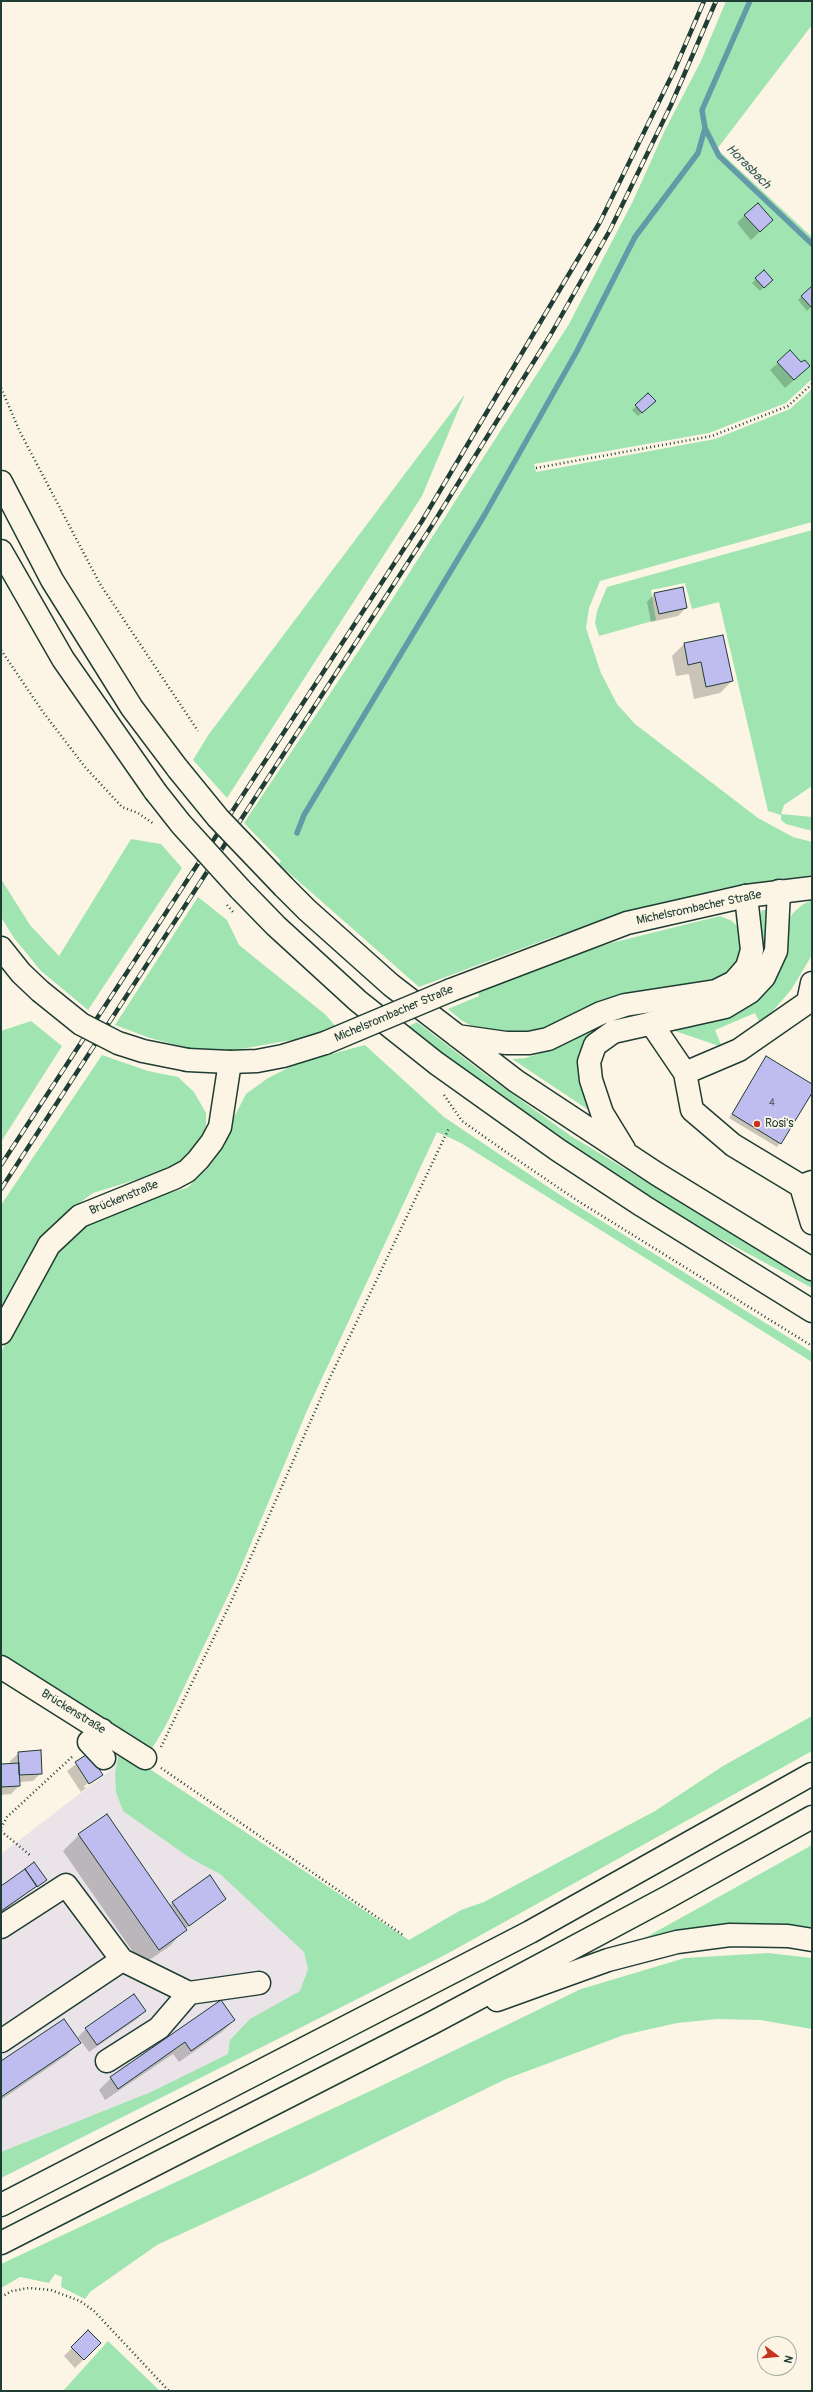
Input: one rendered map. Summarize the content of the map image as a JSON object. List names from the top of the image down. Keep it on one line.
{"streets":{"main road":["Michelsrombacher Straße","Brückenstraße"]},"crossings":[["Michelsrombacher Straße","Brückenstraße"]],"water":["Horasbach"],"places":["Rosi's"],"house_numbers":["4"],"north":"right"}
